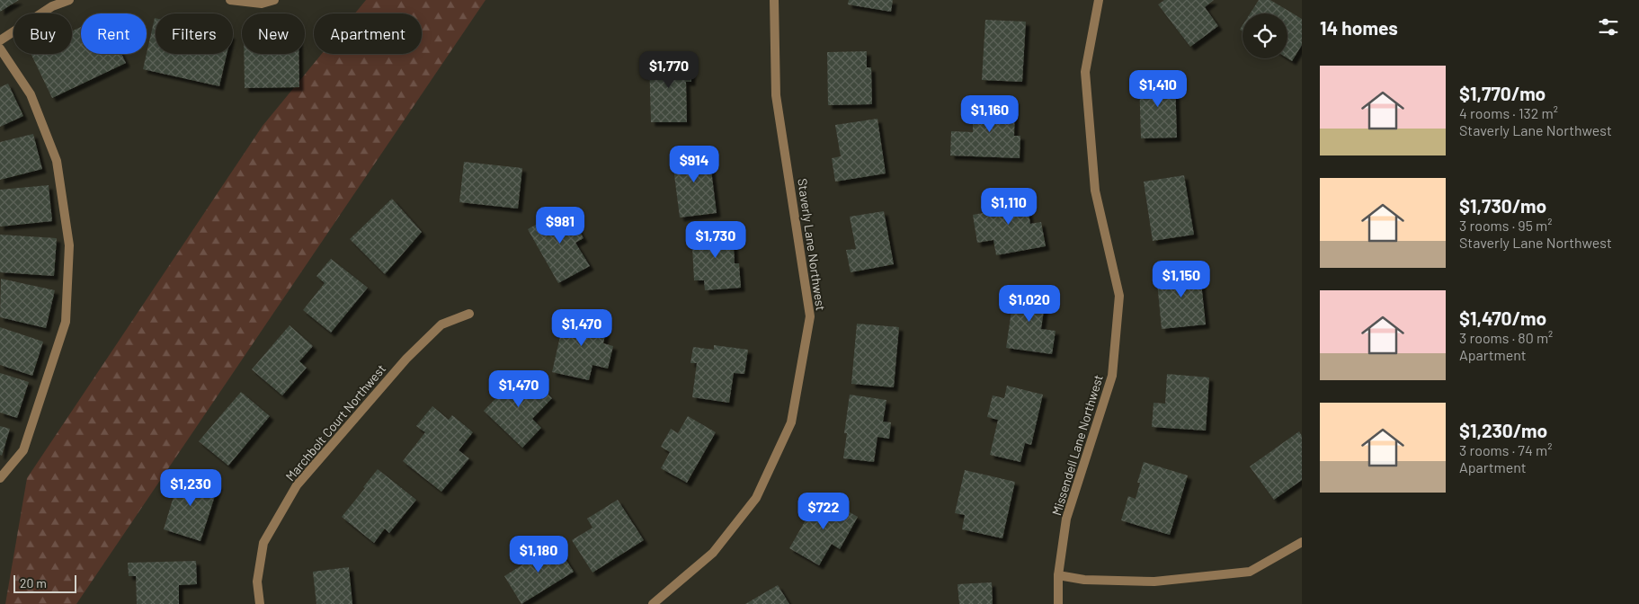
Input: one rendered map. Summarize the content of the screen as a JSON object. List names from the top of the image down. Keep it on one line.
{"streets":{"street":["Staverly Lane Northwest","Marchbolt Court Northwest","Missendell Lane Northwest"]},"scale_bar":"20 m","page":{"heading":"14 homes","chip":["Buy","Rent","Filters","New","Apartment"],"price":["$1,770","$1,410","$1,160","$914","$1,110","$981","$1,730","$1,150","$1,020","$1,470","$1,470","$1,230","$722","$1,180"],"list":[{"name":"$1,770/mo","note":"4 rooms · 132 m² · Staverly Lane Northwest"},{"name":"$1,730/mo","note":"3 rooms · 95 m² · Staverly Lane Northwest"},{"name":"$1,470/mo","note":"3 rooms · 80 m² · Apartment"},{"name":"$1,230/mo","note":"3 rooms · 74 m² · Apartment"}],"scale":"20 m"}}
